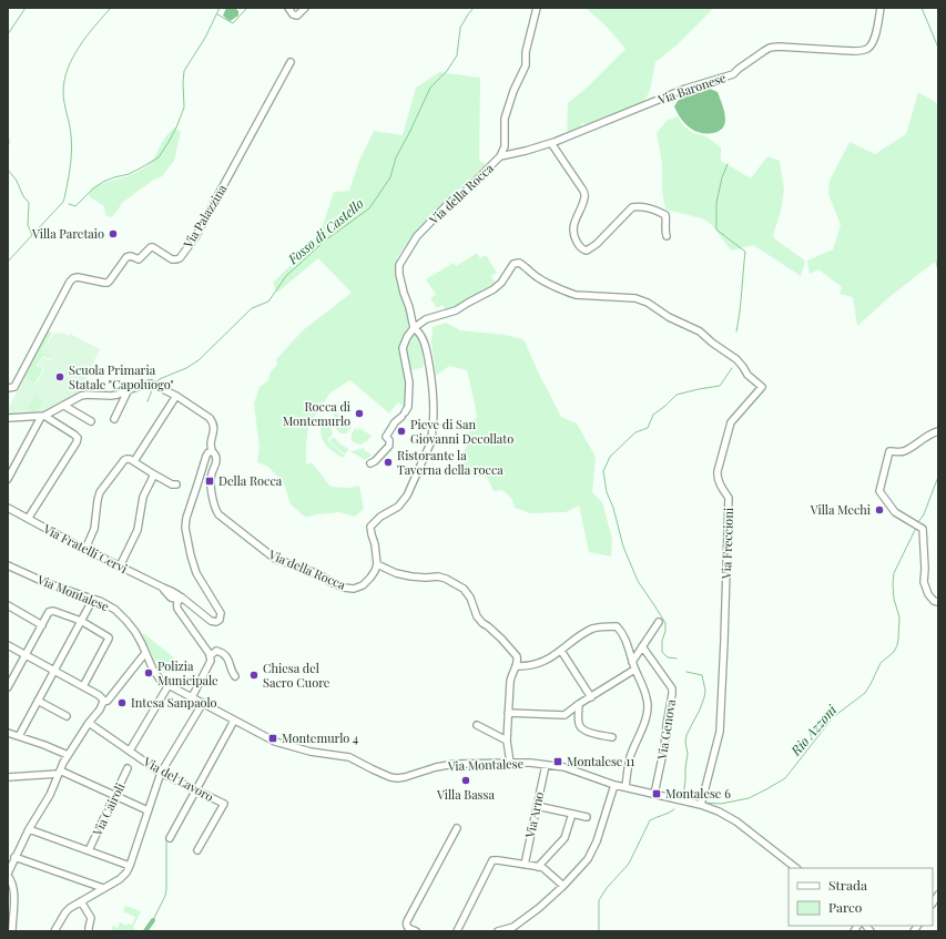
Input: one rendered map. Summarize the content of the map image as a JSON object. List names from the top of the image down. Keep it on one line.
{"streets":{"street":["Via Baronese","Via della Rocca","Via Palazzina","Via Freccioni","Via Fratelli Cervi","Via Montalese","Via Genova","Via del Lavoro","Via Cairoli","Via Arno"]},"crossings":[["Via Baronese","Via della Rocca"],["Via della Rocca","Via Freccioni"],["Via Freccioni","Via Montalese"],["Via Montalese","Via Genova"],["Via Montalese","Via Arno"]],"water":["Fosso di Castello","Rio Azzoni"],"places":{"other":["Villa Paretaio","Scuola Primaria Statale \"Capoluogo\"","Rocca di Montemurlo","Pieve di San Giovanni Decollato","Ristorante la Taverna della rocca","Villa Mechi","Polizia Municipale","Chiesa del Sacro Cuore","Intesa Sanpaolo","Villa Bassa"],"transit":["Della Rocca","Montemurlo 4","Montalese 11","Montalese 6"]},"legend":["Strada","Parco"]}
